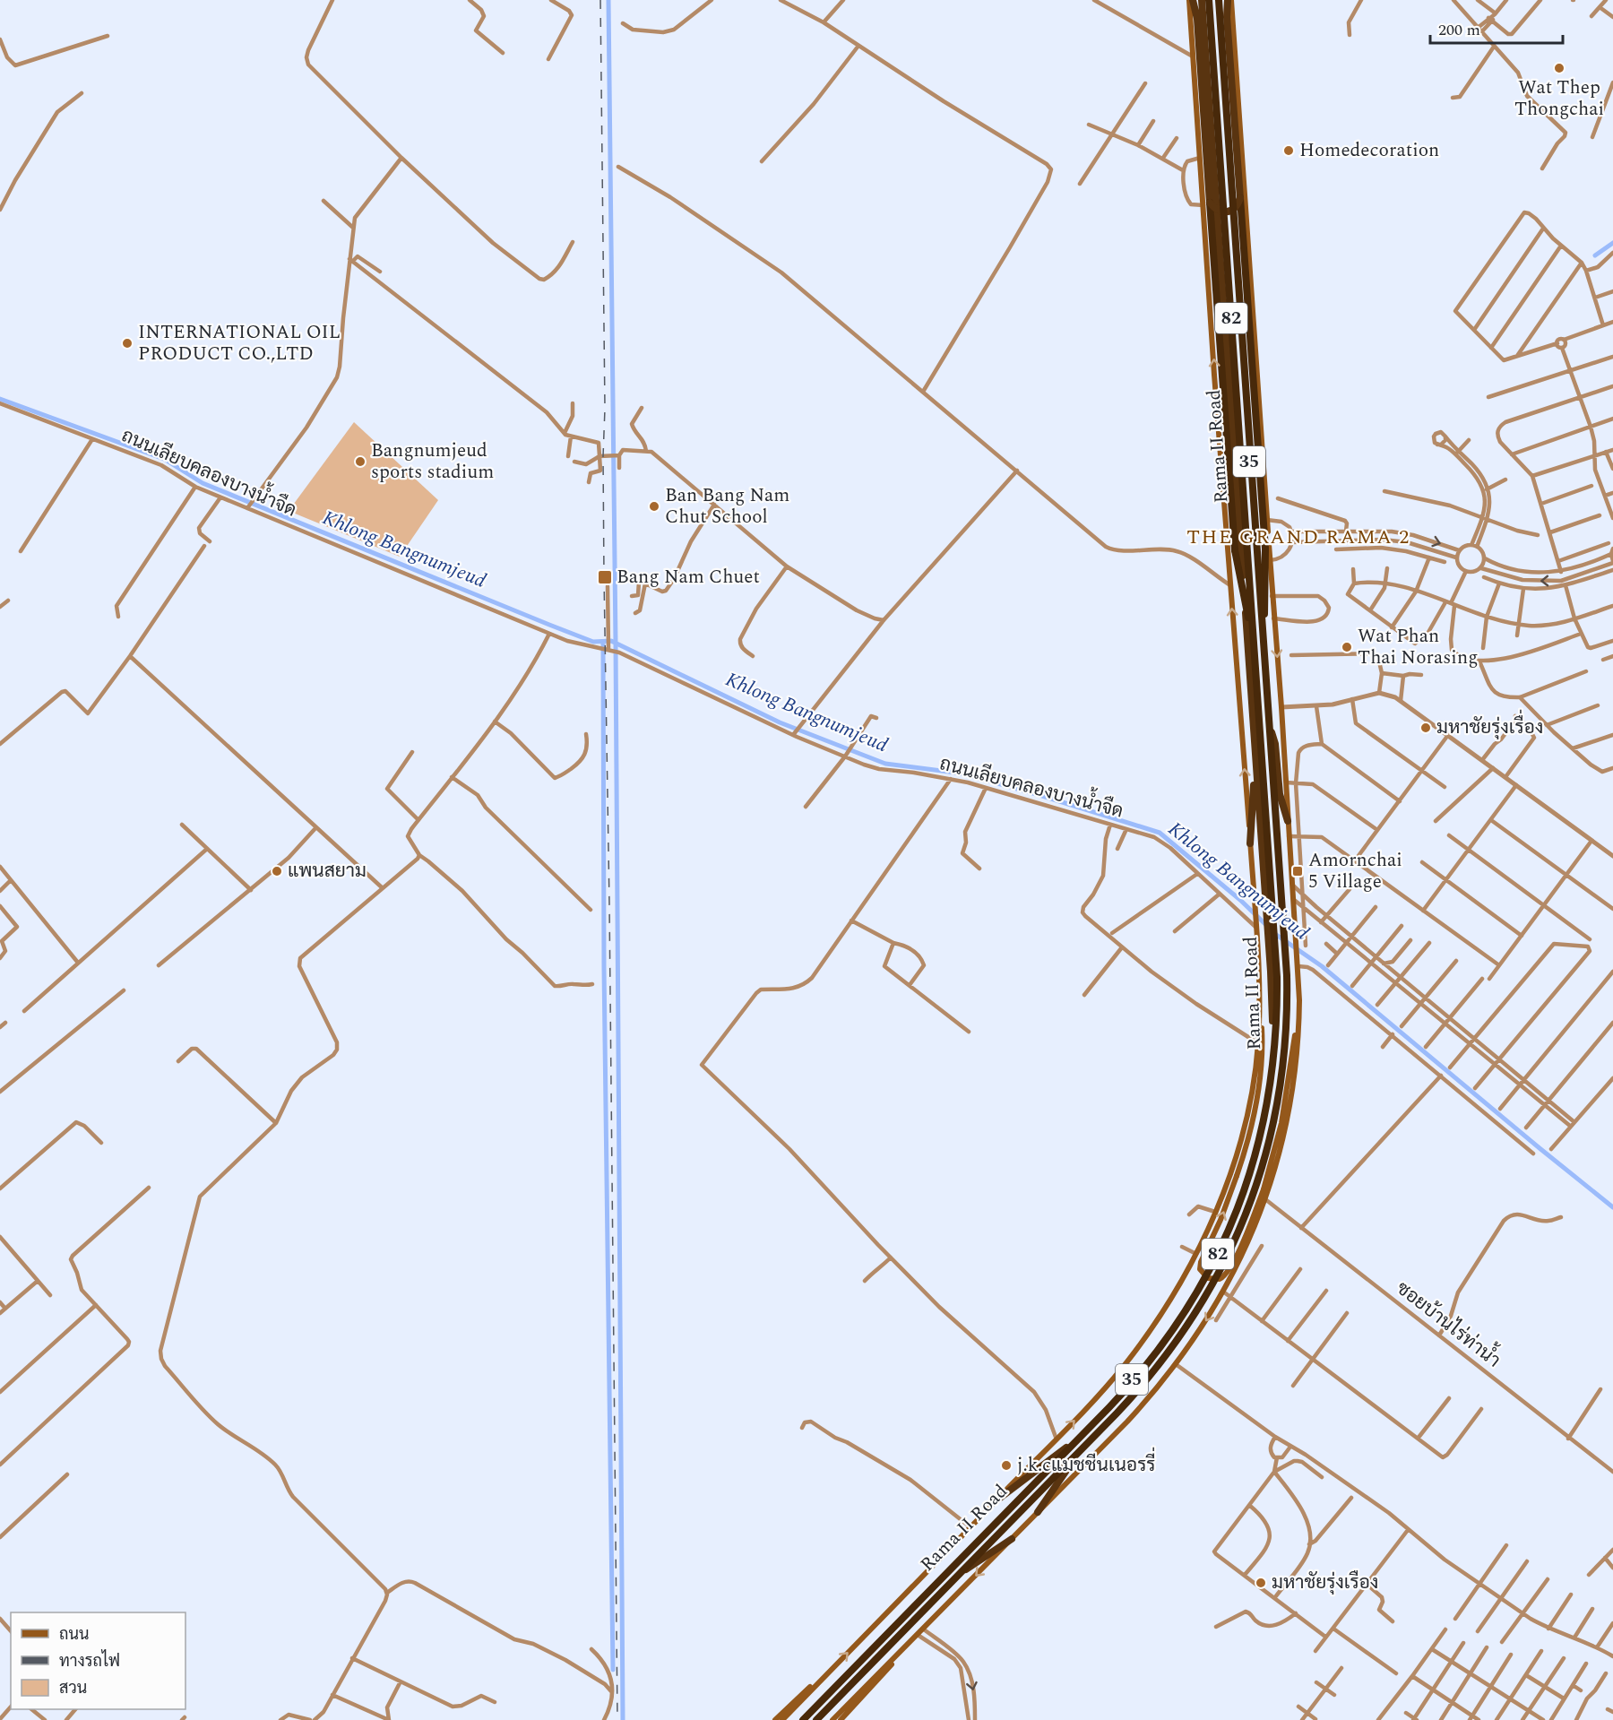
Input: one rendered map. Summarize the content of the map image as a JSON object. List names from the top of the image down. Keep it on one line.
{"streets":{"highway":["82","Rama II Road","35"],"street":["ถนนเลียบคลองบางน้ำจืด","ซอยบ้านไร่ท่าน้ำ"]},"crossings":[["82","Rama II Road"],["Rama II Road","ถนนเลียบคลองบางน้ำจืด"],["35","ซอยบ้านไร่ท่าน้ำ"]],"districts":["THE GRAND RAMA 2"],"water":["Khlong Bangnumjeud"],"places":{"other":["Wat Thep Thongchai","Homedecoration","INTERNATIONAL OIL PRODUCT CO.,LTD","Bangnumjeud sports stadium","Ban Bang Nam Chut School","Wat Phan Thai Norasing","มหาชัยรุ่งเรื่อง","แพนสยาม","j.k.cแมชชีนเนอรรี่","มหาชัยรุ่งเรือง"],"transit":["Bang Nam Chuet","Amornchai 5 Village"]},"legend":["ถนน","ทางรถไฟ","สวน"],"scale_bar":"200 m"}
